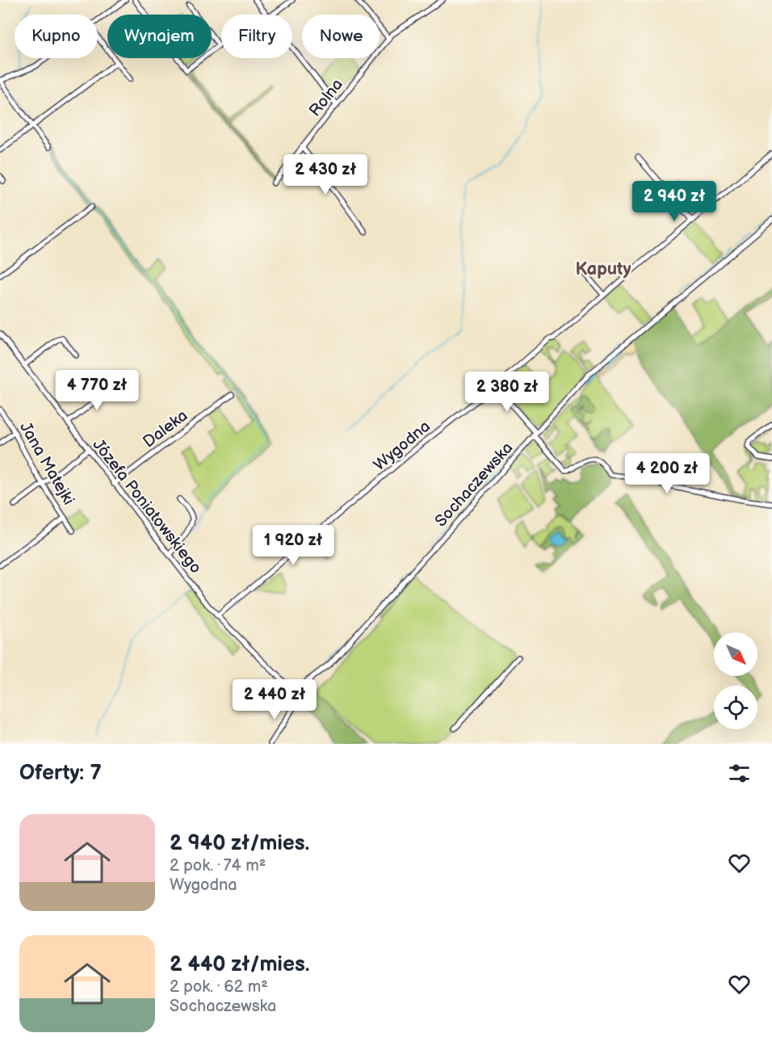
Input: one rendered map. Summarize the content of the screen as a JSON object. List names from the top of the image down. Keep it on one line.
{"streets":{"street":["Rolna","Daleka","Wygodna","Jana Matejki","Sochaczewska","Józefa Poniatowskiego"]},"crossings":[["Daleka","Józefa Poniatowskiego"],["Wygodna","Józefa Poniatowskiego"],["Sochaczewska","Józefa Poniatowskiego"]],"districts":["Kaputy"],"north":"bottom right","page":{"chip":["Kupno","Wynajem","Filtry","Nowe"],"price":["2 430 zł","2 940 zł","4 770 zł","2 380 zł","4 200 zł","1 920 zł","2 440 zł"],"heading":"Oferty: 7","list":[{"name":"2 940 zł/mies.","note":"2 pok. · 74 m² · Wygodna"},{"name":"2 440 zł/mies.","note":"2 pok. · 62 m² · Sochaczewska"}]}}
